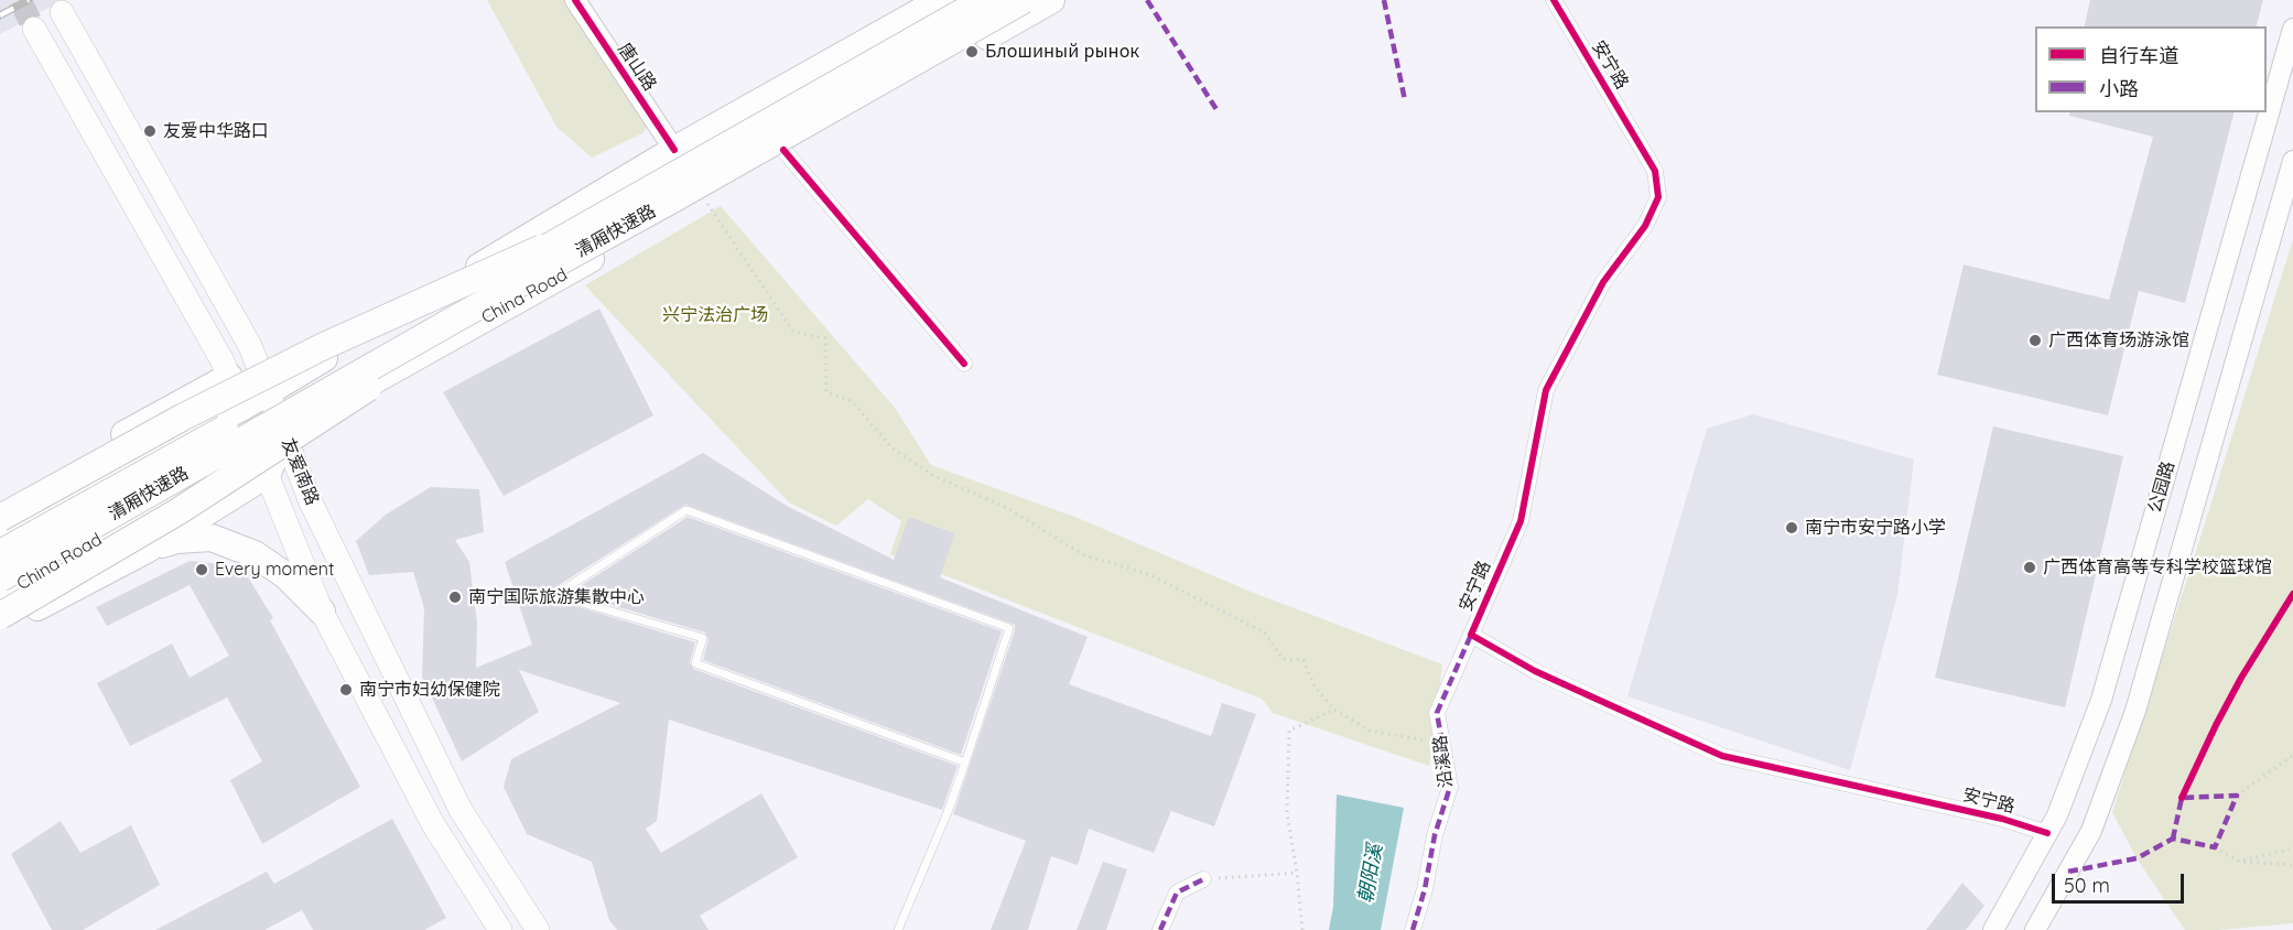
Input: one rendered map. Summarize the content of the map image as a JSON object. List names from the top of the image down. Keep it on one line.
{"streets":{"highway":["清厢快速路","China Road"],"main road":["唐山路","友爱南路","公园路"],"street":["安宁路","沿溪路"]},"crossings":[["安宁路","公园路"],["安宁路","沿溪路"],["China Road","友爱南路"]],"water":["朝阳溪"],"parks":["兴宁法治广场"],"places":["Блошиный рынок","友爱中华路口","广西体育场游泳馆","南宁市安宁路小学","广西体育高等专科学校篮球馆","Every moment","南宁国际旅游集散中心","南宁市妇幼保健院"],"legend":["自行车道","小路"],"scale_bar":"50 m"}
